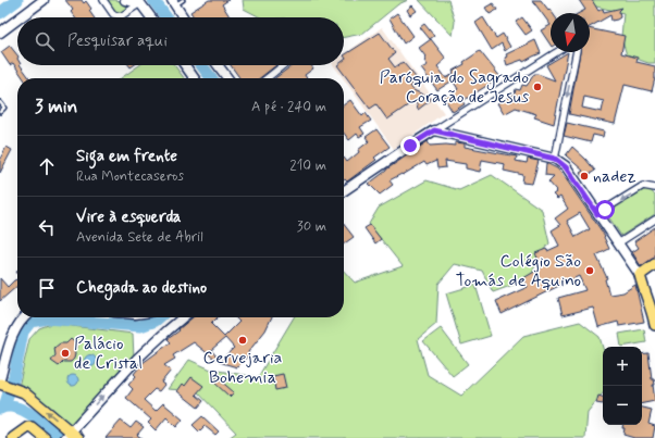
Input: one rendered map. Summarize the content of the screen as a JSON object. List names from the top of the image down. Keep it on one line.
{"places":["Paróquia do Sagrado Coração de Jesus","nadez","Colégio São Tomás de Aquino","Cervejaria Bohemia","Palácio de Cristal"],"north":"bottom","page":{"search":"Pesquisar aqui","heading":["3 min","A pé · 240 m"],"list":[["Siga em frente","Rua Montecaseros","210 m"],["Vire à esquerda","Avenida Sete de Abril","30 m"],"Chegada ao destino"],"map_buttons":["+","−"]}}
